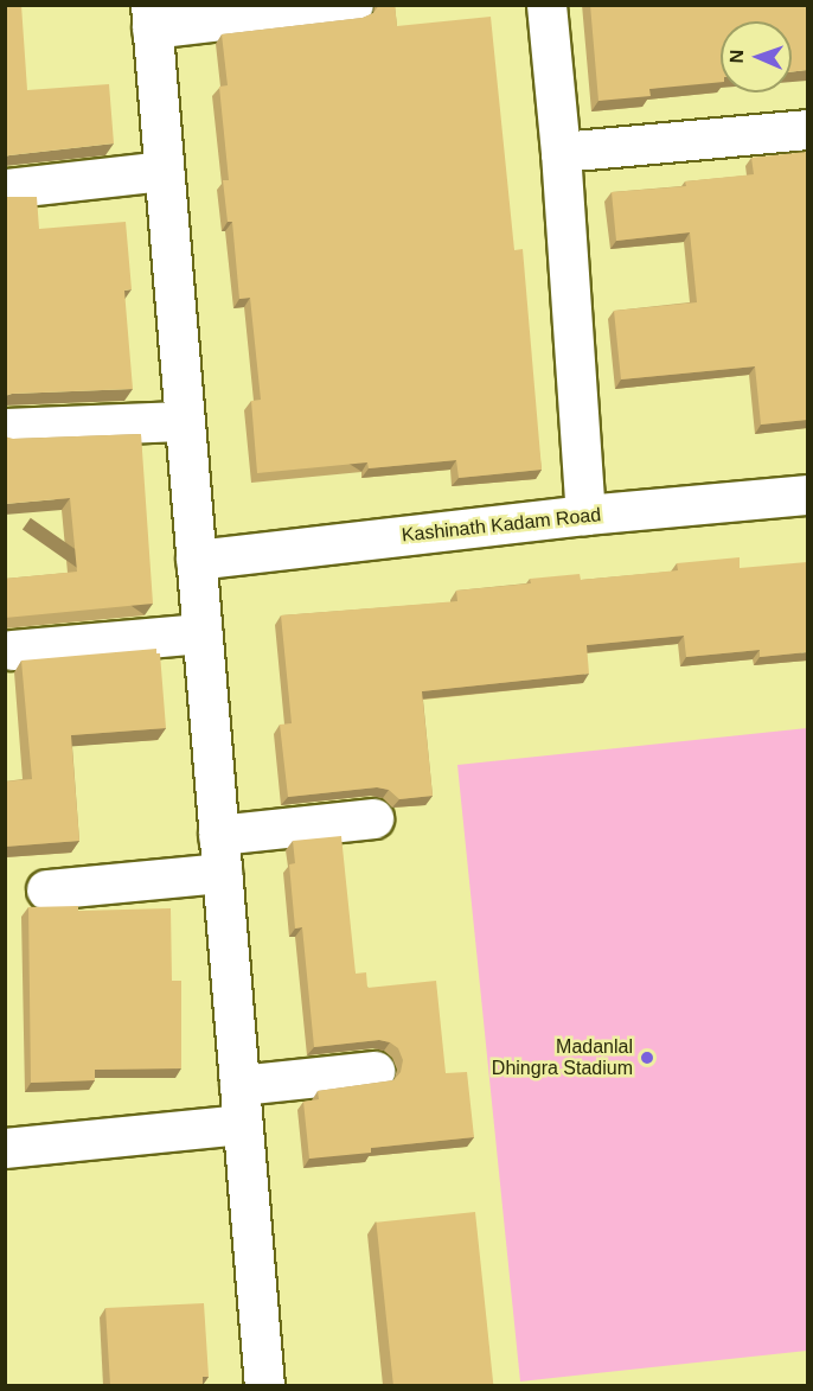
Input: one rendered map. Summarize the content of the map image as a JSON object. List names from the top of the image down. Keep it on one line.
{"streets":{"street":["Kashinath Kadam Road"]},"places":["Madanlal Dhingra Stadium"],"north":"left"}
